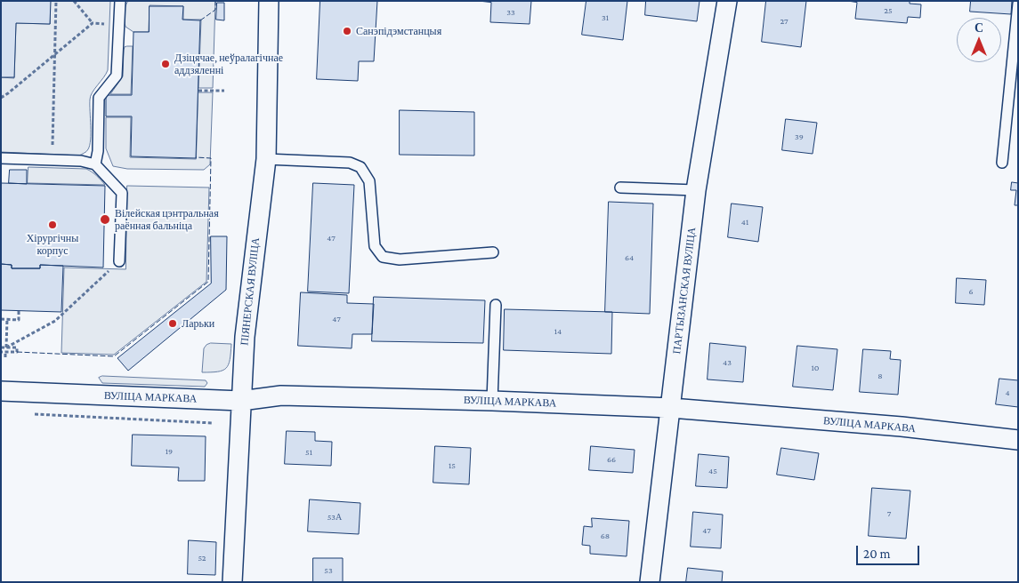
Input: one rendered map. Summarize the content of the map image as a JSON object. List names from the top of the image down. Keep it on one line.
{"streets":{"street":["ПАРТЫЗАНСКАЯ ВУЛІЦА","ПІЯНЕРСКАЯ ВУЛІЦА","ВУЛІЦА МАРКАВА"]},"crossings":[["ПАРТЫЗАНСКАЯ ВУЛІЦА","ВУЛІЦА МАРКАВА"],["ПІЯНЕРСКАЯ ВУЛІЦА","ВУЛІЦА МАРКАВА"]],"places":["Санэпідэмстанцыя","Дзіцячае, неўралагічнае аддзяленні","Вілейская цэнтральная раённая бальніца","Хірургічны корпус","Ларьки"],"house_numbers":["25","33","31","27","39","41","47","64","6","47","14","43","10","8","4","19","51","66","15","45","7","53А","47","68","52","53"],"scale_bar":"20 m","north":"top"}
